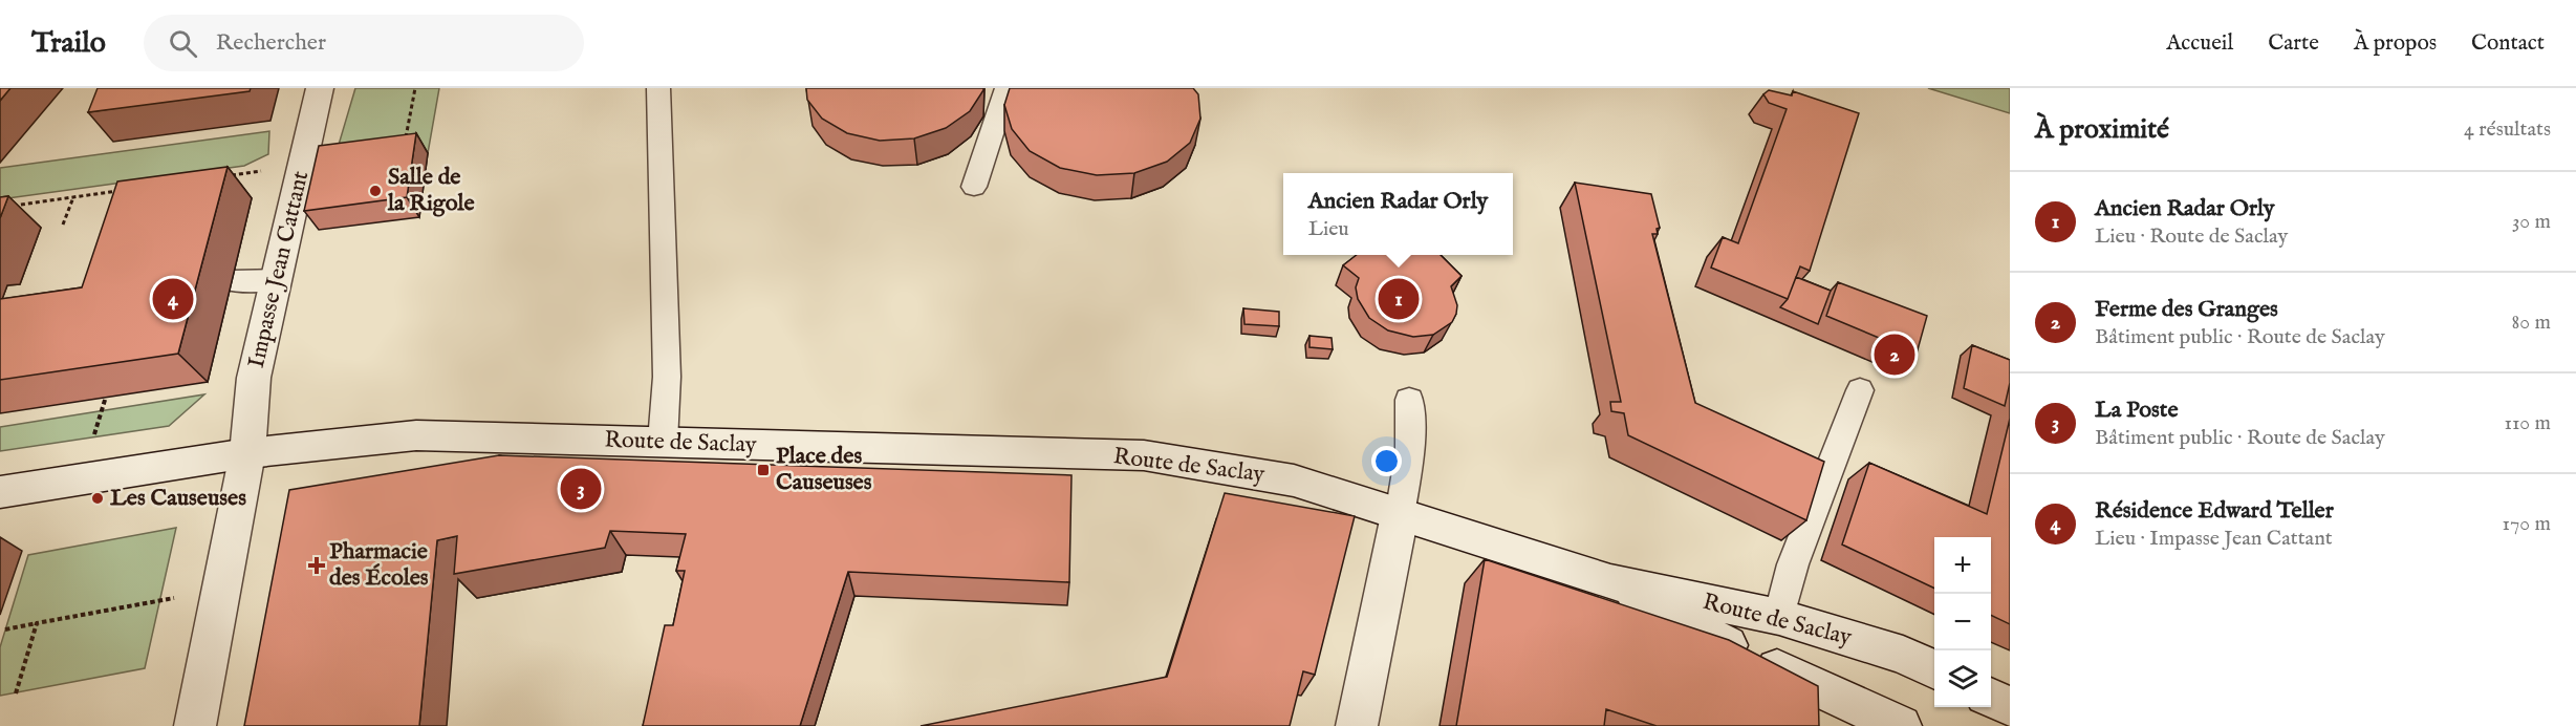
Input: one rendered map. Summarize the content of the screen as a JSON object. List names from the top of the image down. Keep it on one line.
{"streets":{"main road":["Impasse Jean Cattant","Route de Saclay"]},"crossings":[["Impasse Jean Cattant","Route de Saclay"]],"places":{"other":["Salle de la Rigole","Les Causeuses"],"transit":["Place des Causeuses"],"health":["Pharmacie des Écoles"]},"page":{"header":"Trailo","search":"Rechercher","nav":["Accueil","Carte","À propos","Contact"],"heading":["À proximité","4 résultats"],"list":[{"mark":"1","name":"Ancien Radar Orly","note":"Lieu · Route de Saclay","value":"30 m"},{"mark":"2","name":"Ferme des Granges","note":"Bâtiment public · Route de Saclay","value":"80 m"},{"mark":"3","name":"La Poste","note":"Bâtiment public · Route de Saclay","value":"110 m"},{"mark":"4","name":"Résidence Edward Teller","note":"Lieu · Impasse Jean Cattant","value":"170 m"}],"popup":["Ancien Radar Orly","Lieu"],"pins":["1","4","2","3"],"map_buttons":["+","−"]}}
